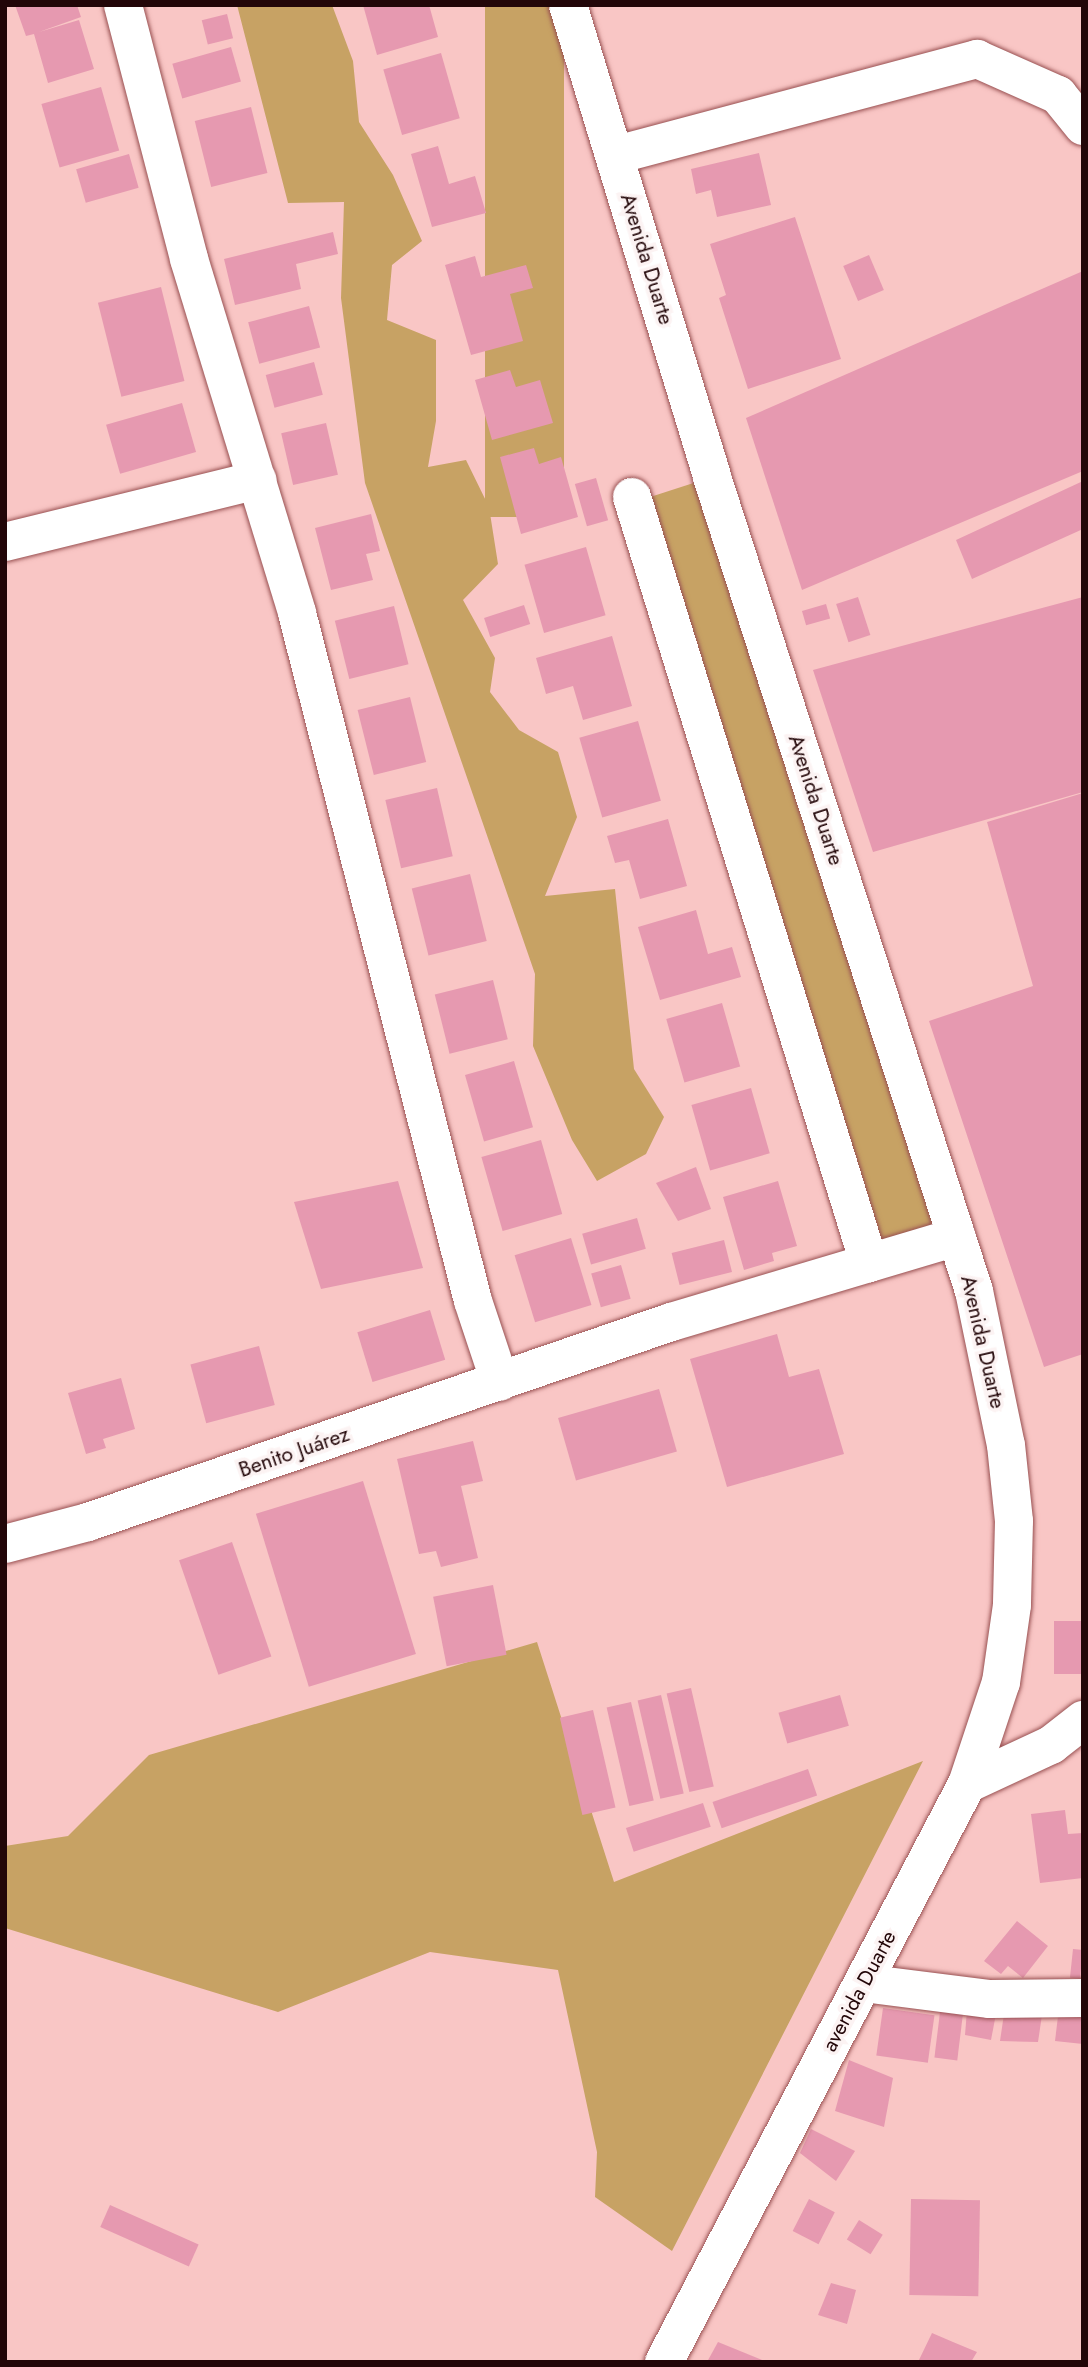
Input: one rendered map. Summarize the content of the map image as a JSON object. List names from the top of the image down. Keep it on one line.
{"streets":{"main road":["Avenida Duarte","Benito Juárez","avenida Duarte"]},"crossings":[["Avenida Duarte","Benito Juárez"],["Avenida Duarte","avenida Duarte"]]}
